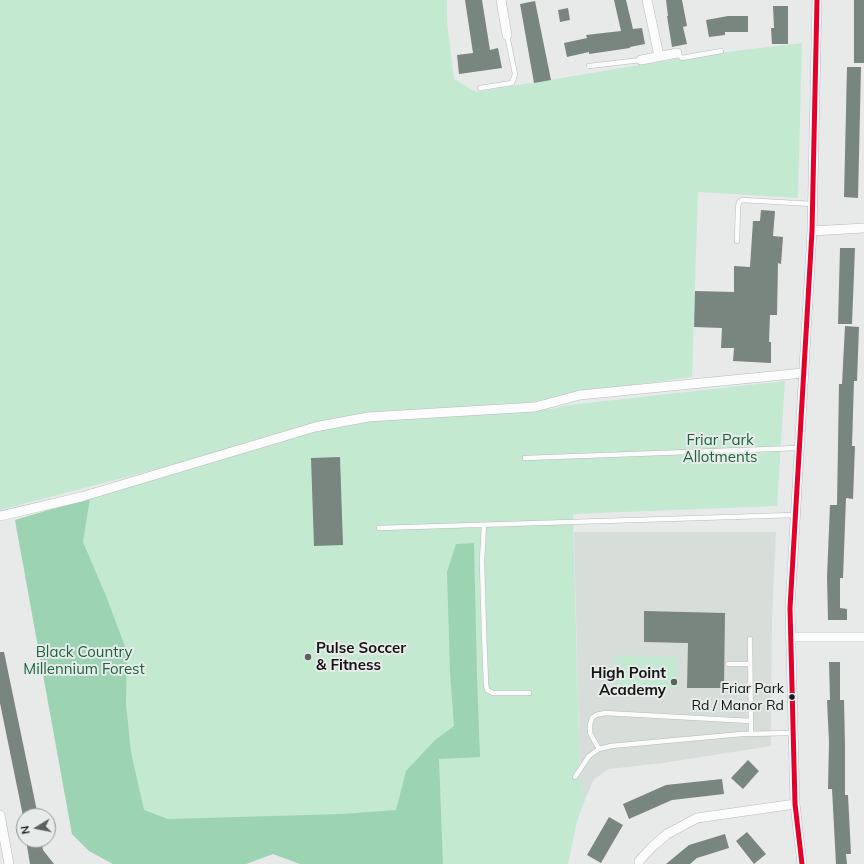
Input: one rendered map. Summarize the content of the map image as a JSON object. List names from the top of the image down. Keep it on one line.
{"parks":["Friar Park Allotments","Black Country Millennium Forest"],"places":["Pulse Soccer & Fitness","High Point Academy","Friar Park Rd / Manor Rd"],"north":"left"}
